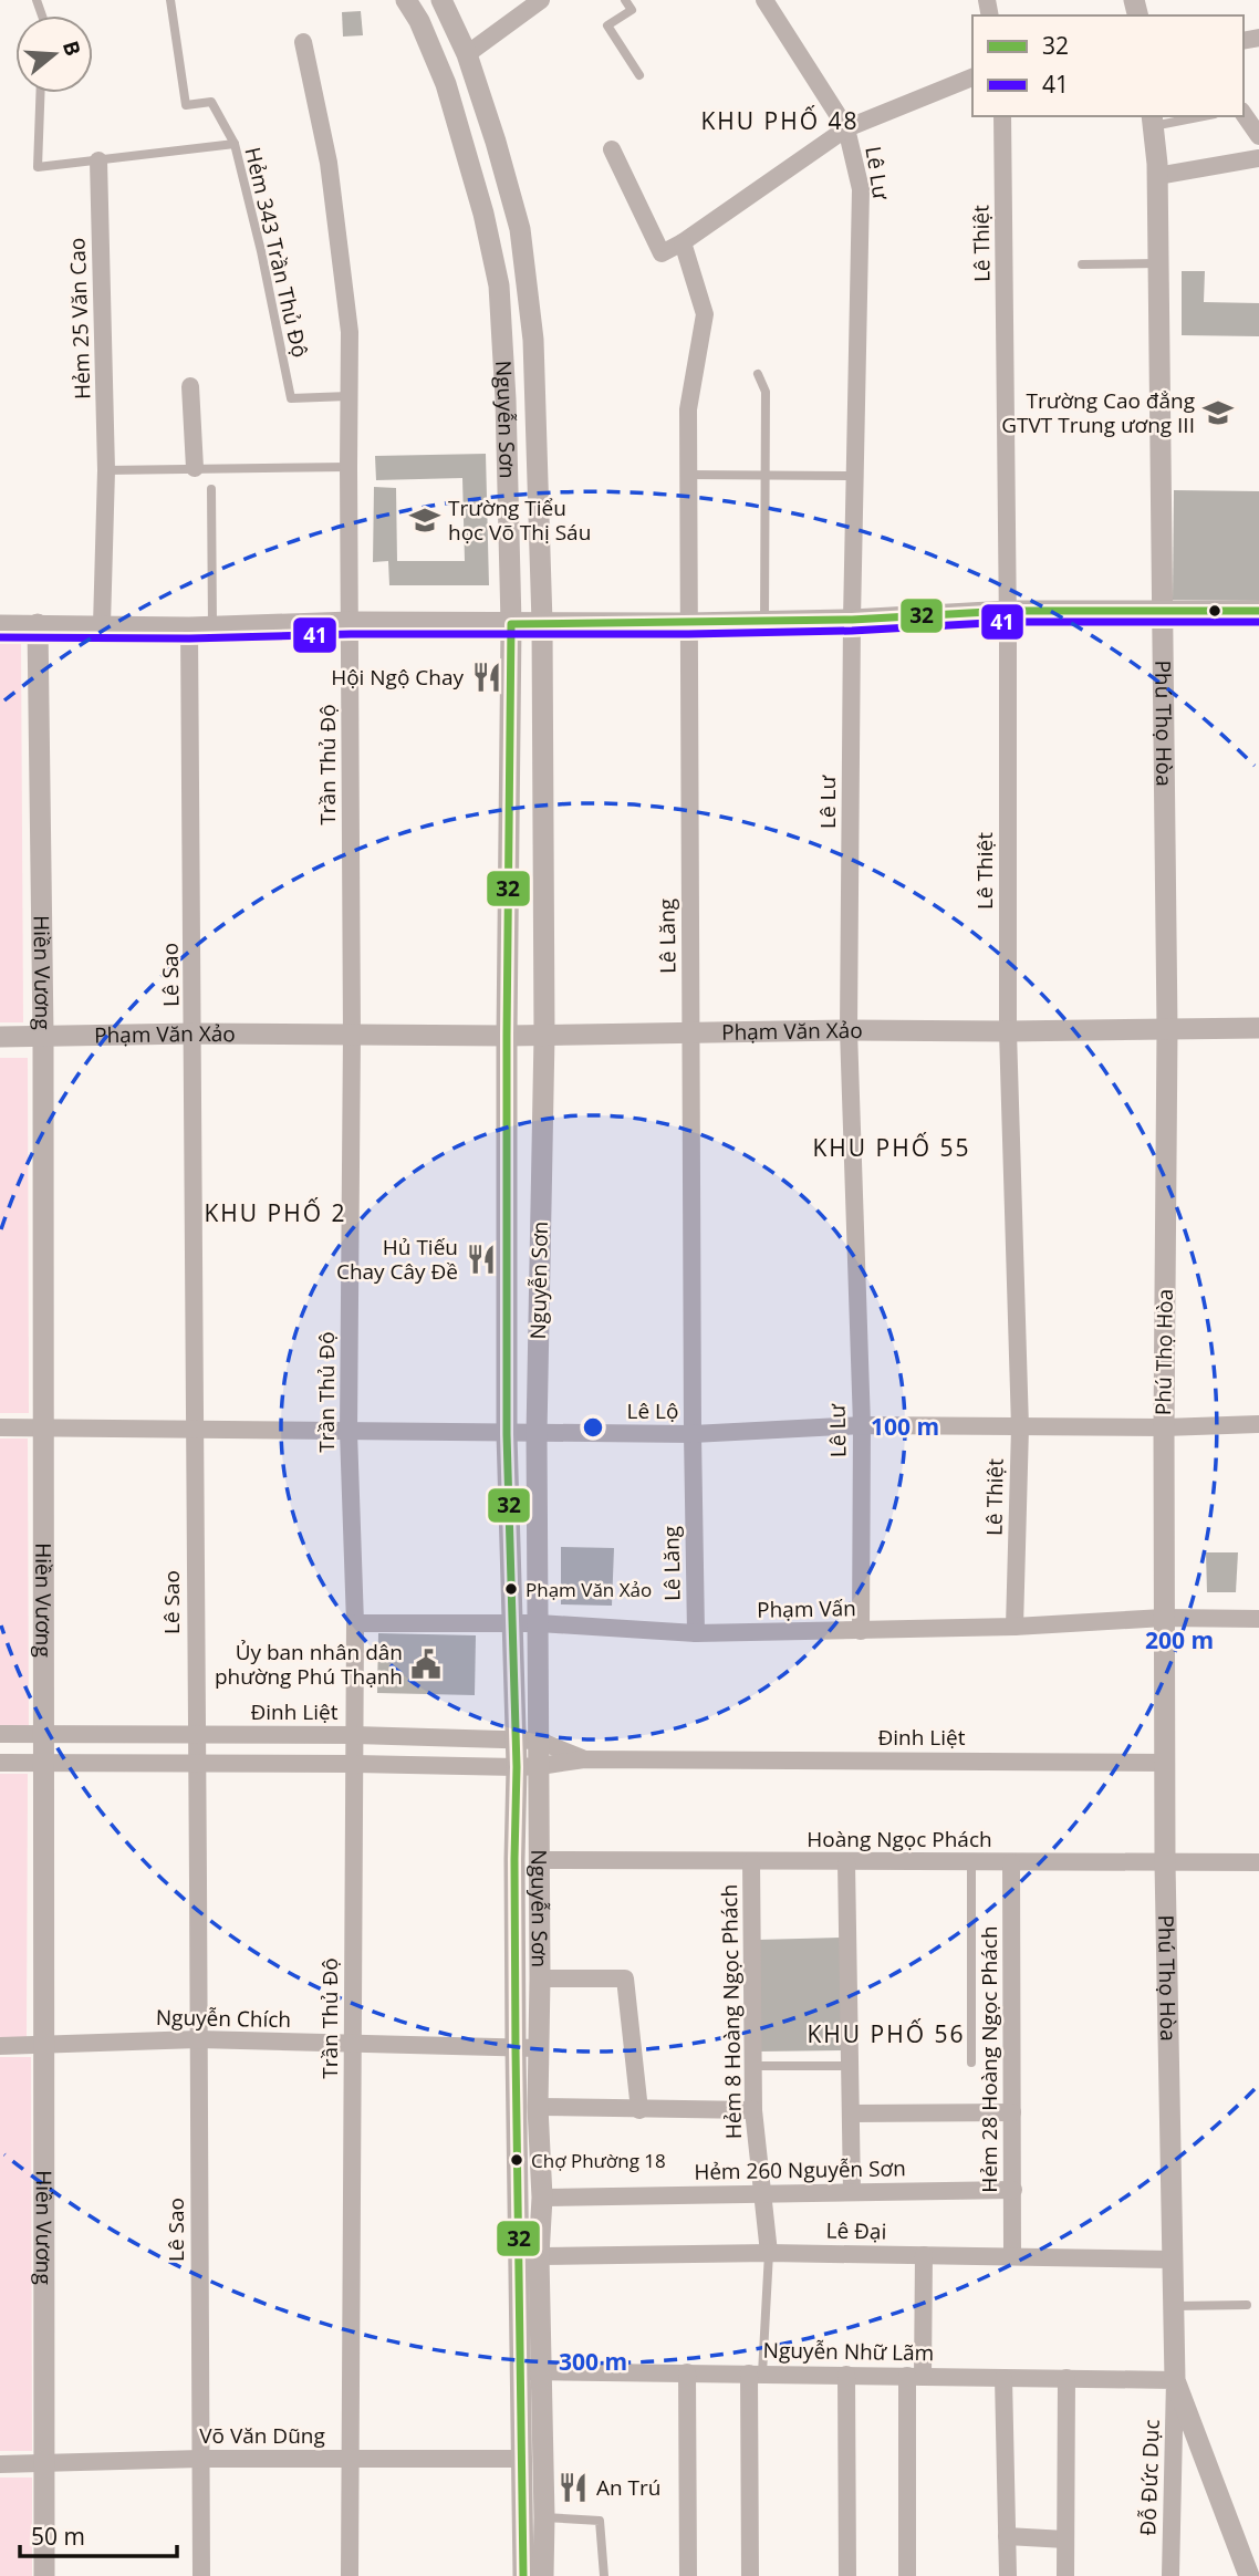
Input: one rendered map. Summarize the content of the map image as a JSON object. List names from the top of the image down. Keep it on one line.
{"streets":{"street":["Lê Lư","Lê Thiệt","Hẻm 25 Văn Cao","Nguyễn Sơn","Phú Thọ Hòa","Trần Thủ Độ","Lê Lăng","Hiền Vương","Lê Sao","Phạm Văn Xảo","Lê Lộ","Phạm Vấn","Đinh Liệt","Hoàng Ngọc Phách","Hẻm 8 Hoàng Ngọc Phách","Nguyễn Chích","Hẻm 28 Hoàng Ngọc Phách","Hẻm 260 Nguyễn Sơn","Lê Đại","Nguyễn Nhữ Lãm","Võ Văn Dũng","Đỗ Đức Dục"],"lane":["Hẻm 343 Trần Thủ Độ"]},"crossings":[["Lê Lư","Phạm Văn Xảo"],["Lê Lư","Lê Lộ"],["Lê Lư","Phạm Vấn"],["Lê Thiệt","Phạm Văn Xảo"],["Lê Thiệt","Lê Lộ"],["Lê Thiệt","Phạm Vấn"],["Hẻm 343 Trần Thủ Độ","Trần Thủ Độ"],["Nguyễn Sơn","Phạm Văn Xảo"],["Nguyễn Sơn","Lê Lộ"],["Nguyễn Sơn","Phạm Vấn"],["Nguyễn Sơn","Đinh Liệt"],["Nguyễn Sơn","Hoàng Ngọc Phách"],["Nguyễn Sơn","Nguyễn Chích"],["Nguyễn Sơn","Hẻm 260 Nguyễn Sơn"],["Nguyễn Sơn","Lê Đại"],["Nguyễn Sơn","Nguyễn Nhữ Lãm"],["Nguyễn Sơn","Võ Văn Dũng"],["Phú Thọ Hòa","Phạm Văn Xảo"],["Phú Thọ Hòa","Lê Lộ"],["Phú Thọ Hòa","Phạm Vấn"],["Phú Thọ Hòa","Đinh Liệt"],["Phú Thọ Hòa","Hoàng Ngọc Phách"],["Phú Thọ Hòa","Lê Đại"],["Phú Thọ Hòa","Nguyễn Nhữ Lãm"],["Phú Thọ Hòa","Đỗ Đức Dục"],["Trần Thủ Độ","Phạm Văn Xảo"],["Trần Thủ Độ","Lê Lộ"],["Trần Thủ Độ","Phạm Vấn"],["Trần Thủ Độ","Đinh Liệt"],["Trần Thủ Độ","Nguyễn Chích"],["Trần Thủ Độ","Võ Văn Dũng"],["Lê Lăng","Phạm Văn Xảo"],["Lê Lăng","Lê Lộ"],["Lê Lăng","Phạm Vấn"],["Hiền Vương","Phạm Văn Xảo"],["Hiền Vương","Lê Lộ"],["Hiền Vương","Đinh Liệt"],["Hiền Vương","Nguyễn Chích"],["Hiền Vương","Võ Văn Dũng"],["Lê Sao","Phạm Văn Xảo"],["Lê Sao","Lê Lộ"],["Lê Sao","Đinh Liệt"],["Lê Sao","Nguyễn Chích"],["Lê Sao","Võ Văn Dũng"],["Hoàng Ngọc Phách","Hẻm 8 Hoàng Ngọc Phách"],["Hoàng Ngọc Phách","Hẻm 28 Hoàng Ngọc Phách"],["Hẻm 8 Hoàng Ngọc Phách","Hẻm 260 Nguyễn Sơn"],["Hẻm 8 Hoàng Ngọc Phách","Lê Đại"],["Hẻm 28 Hoàng Ngọc Phách","Hẻm 260 Nguyễn Sơn"],["Hẻm 28 Hoàng Ngọc Phách","Lê Đại"],["Nguyễn Nhữ Lãm","Đỗ Đức Dục"]],"districts":["KHU PHỐ 48","KHU PHỐ 55","KHU PHỐ 2","KHU PHỐ 56"],"places":{"school or university":["Trường Cao đẳng GTVT Trung ương III","Trường Tiểu học Võ Thị Sáu"],"restaurant":["Hội Ngộ Chay","Hủ Tiếu Chay Cây Đề","An Trú"],"other":["Phạm Văn Xảo","Chợ Phường 18"],"public building":["Ủy ban nhân dân phường Phú Thạnh"]},"lines":["transit line 32","transit line 41"],"legend":["32","41"],"scale_bar":"50 m","north":"right","rings":["100 m","200 m","300 m"]}
